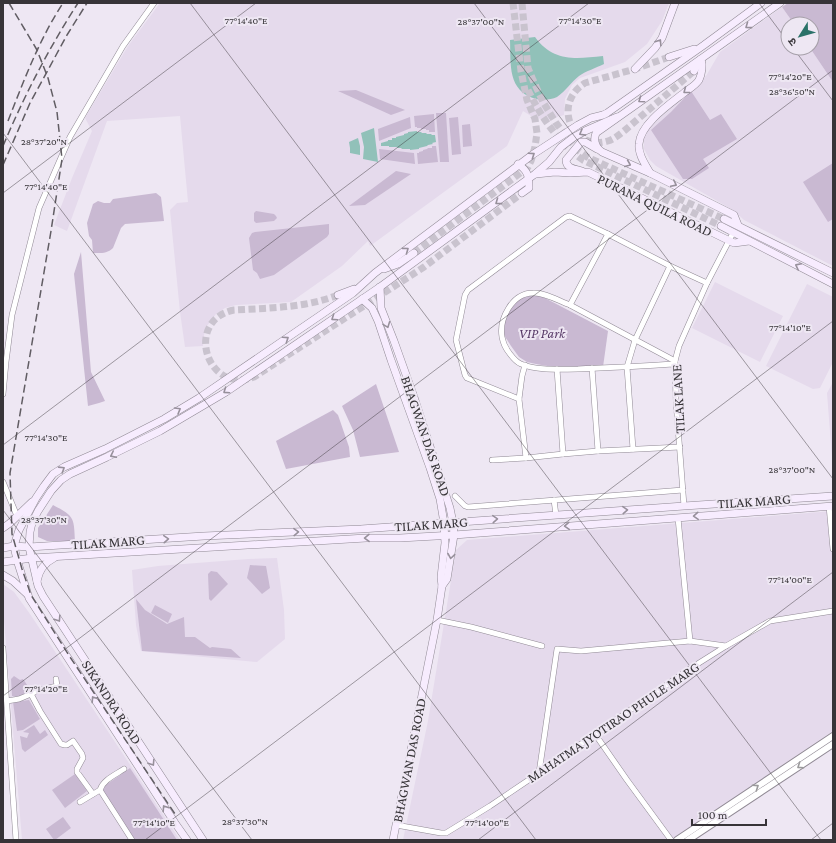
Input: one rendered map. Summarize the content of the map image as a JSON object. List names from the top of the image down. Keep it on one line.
{"streets":{"main road":["PURANA QUILA ROAD","BHAGWAN DAS ROAD","TILAK MARG","SIKANDRA ROAD"],"street":["TILAK LANE","MAHATMA JYOTIRAO PHULE MARG"]},"crossings":[["PURANA QUILA ROAD","TILAK LANE"],["TILAK LANE","TILAK MARG"],["BHAGWAN DAS ROAD","TILAK MARG"],["BHAGWAN DAS ROAD","MAHATMA JYOTIRAO PHULE MARG"],["TILAK MARG","SIKANDRA ROAD"]],"parks":["VIP Park"],"scale_bar":"100 m","north":"bottom left","coordinates":["77°14'40\"E","77°14'30\"E","28°37'00\"N","77°14'20\"E","28°36'50\"N","28°37'20\"N","77°14'10\"E","28°37'30\"N","77°14'00\"E"]}
